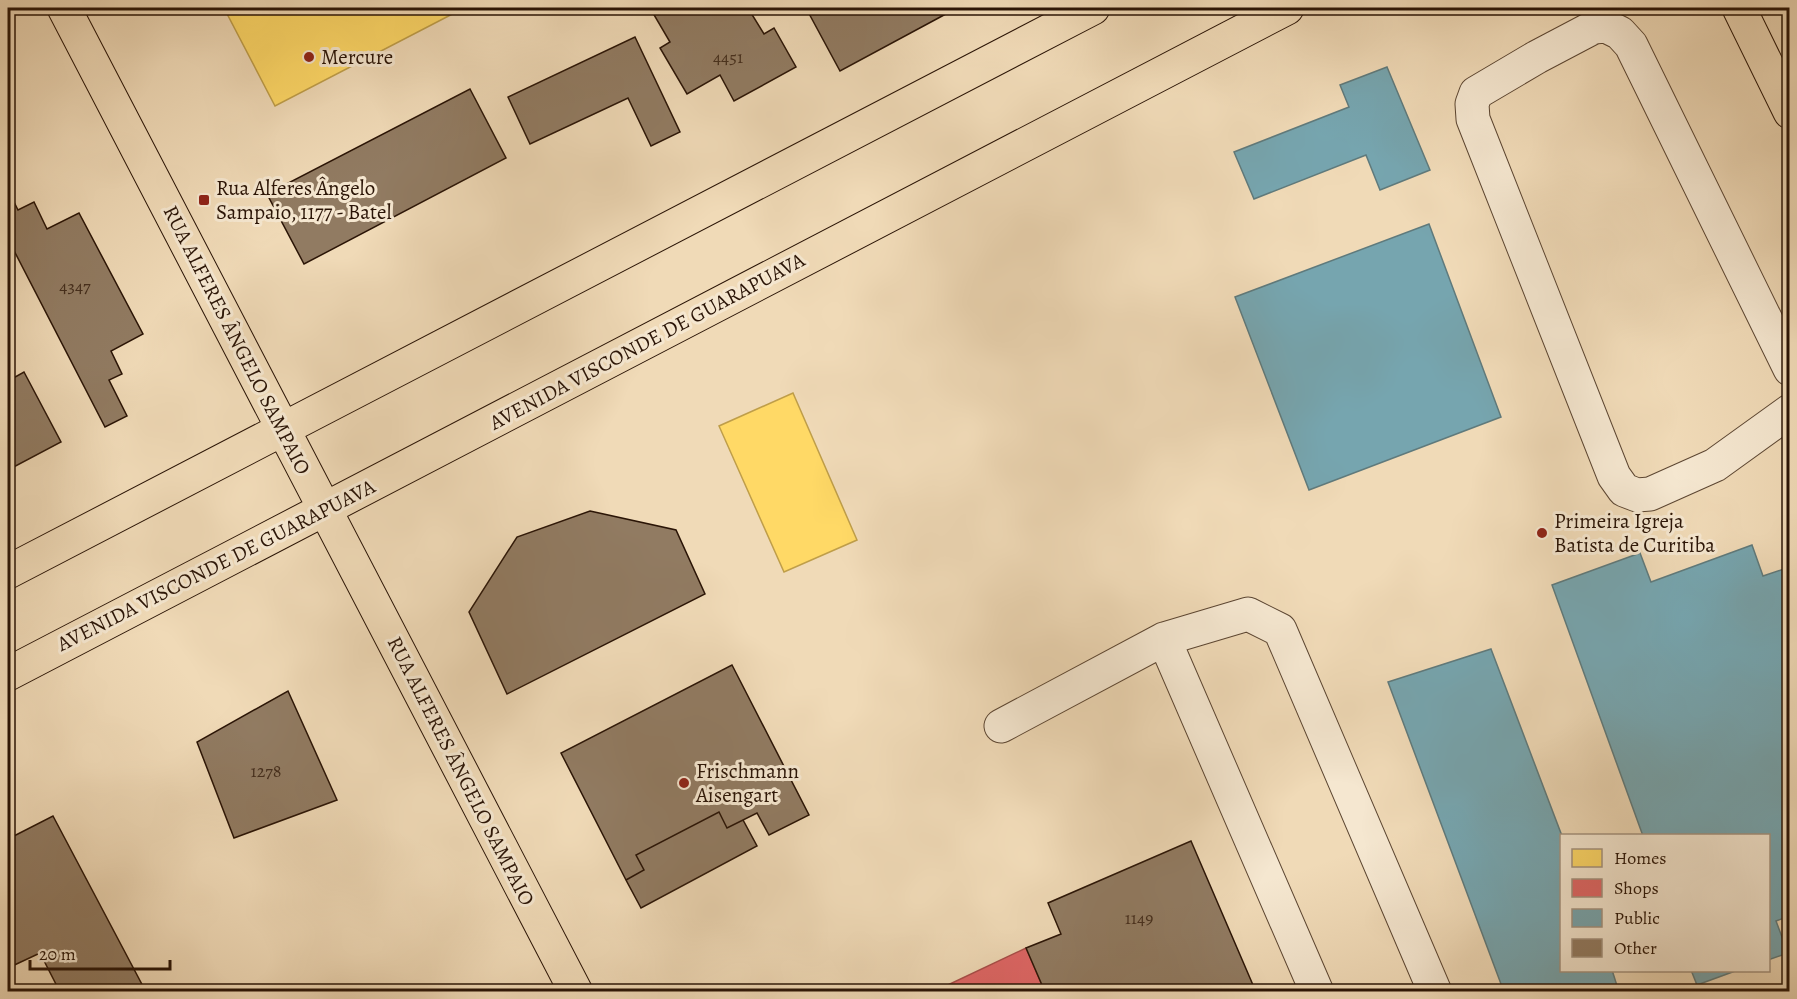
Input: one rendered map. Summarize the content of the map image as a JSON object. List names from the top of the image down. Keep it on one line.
{"streets":{"main road":["RUA ALFERES ÂNGELO SAMPAIO","AVENIDA VISCONDE DE GUARAPUAVA"]},"crossings":[["RUA ALFERES ÂNGELO SAMPAIO","AVENIDA VISCONDE DE GUARAPUAVA"]],"places":{"other":["Mercure","Primeira Igreja Batista de Curitiba","Frischmann Aisengart"],"transit":["Rua Alferes Ângelo Sampaio, 1177 - Batel"]},"house_numbers":["4451","4347","1278","1149"],"legend":["Homes","Shops","Public","Other"],"scale_bar":"20 m"}
